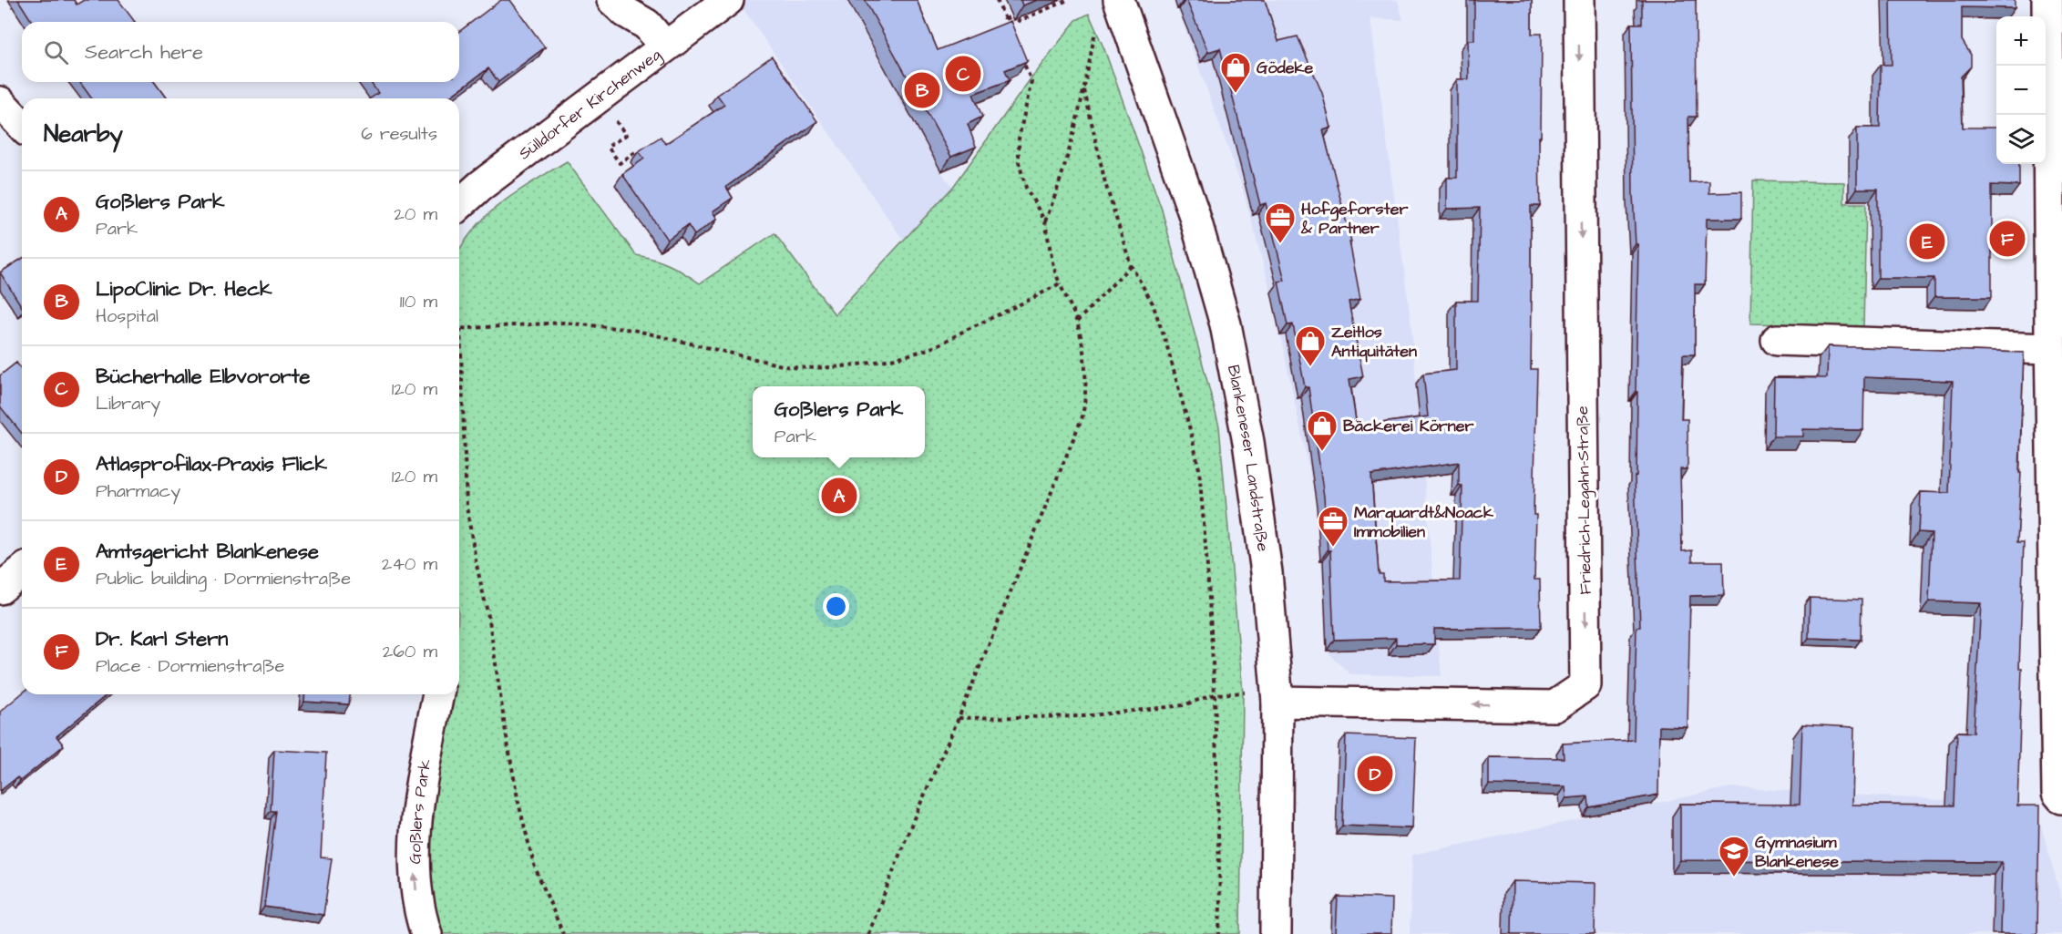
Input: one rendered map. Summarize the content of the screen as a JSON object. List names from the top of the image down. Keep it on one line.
{"streets":{"street":["Sülldorfer Kirchenweg","Blankeneser Landstraße","Friedrich-Legahn-Straße","Goßlers Park"]},"crossings":[["Blankeneser Landstraße","Friedrich-Legahn-Straße"]],"one_way":["Goßlers Park"],"places":{"shop":["Gödeke","Zeitlos Antiquitäten","Bäckerei Körner"],"office":["Hofgeforster & Partner","Marquardt&Noack Immobilien"],"school or university":["Gymnasium Blankenese"]},"page":{"map_buttons":["+","−"],"search":"Search here","pins":["C","B","F","E","A","D"],"heading":["Nearby","6 results"],"list":[{"mark":"A","name":"Goßlers Park","note":"Park","value":"20 m"},{"mark":"B","name":"LipoClinic Dr. Heck","note":"Hospital","value":"110 m"},{"mark":"C","name":"Bücherhalle Elbvororte","note":"Library","value":"120 m"},{"mark":"D","name":"Atlasprofilax-Praxis Flick","note":"Pharmacy","value":"120 m"},{"mark":"E","name":"Amtsgericht Blankenese","note":"Public building · Dormienstraße","value":"240 m"},{"mark":"F","name":"Dr. Karl Stern","note":"Place · Dormienstraße","value":"260 m"}],"popup":["Goßlers Park","Park"]}}
